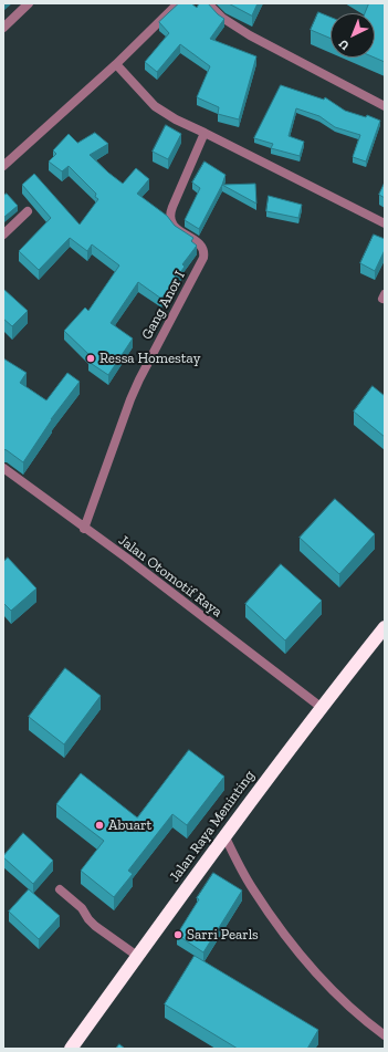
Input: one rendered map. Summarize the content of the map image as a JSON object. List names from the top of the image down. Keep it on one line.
{"streets":{"highway":["Jalan Raya Meninting"],"street":["Gang Anor I","Jalan Otomotif Raya"]},"crossings":[["Gang Anor I","Jalan Otomotif Raya"],["Jalan Otomotif Raya","Jalan Raya Meninting"]],"places":["Ressa Homestay","Abuart","Sarri Pearls"],"north":"bottom left"}
